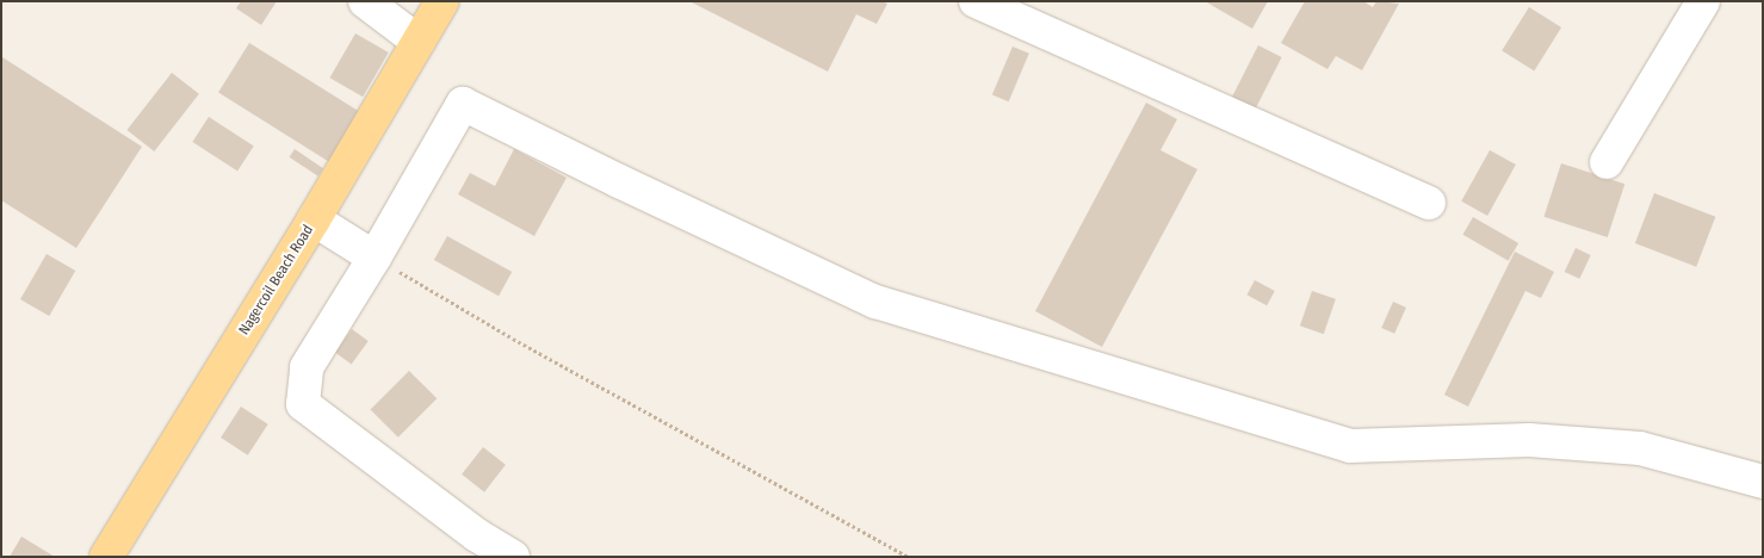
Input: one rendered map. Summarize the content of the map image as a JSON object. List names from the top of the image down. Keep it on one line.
{"streets":{"main road":["Nagercoil Beach Road"]}}
